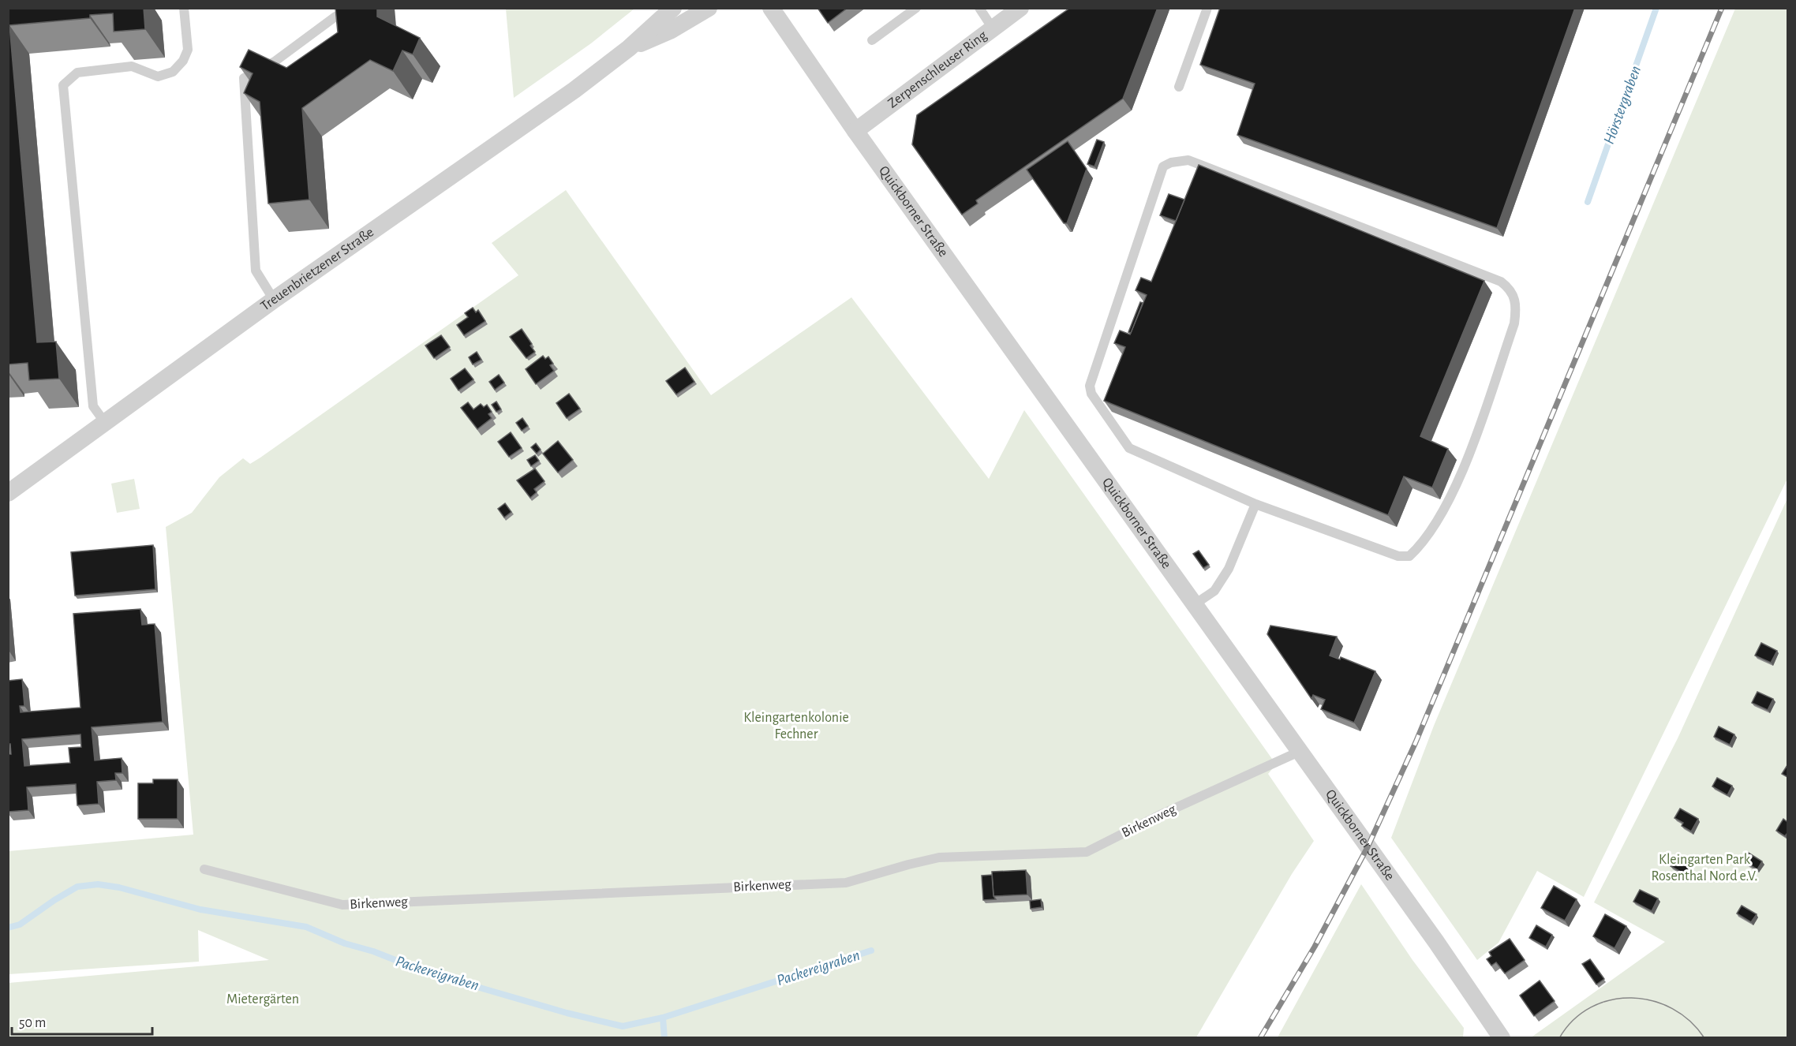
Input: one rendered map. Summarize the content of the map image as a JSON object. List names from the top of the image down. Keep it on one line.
{"streets":{"street":["Zerpenschleuser Ring","Quickborner Straße","Treuenbrietzener Straße"],"lane":["Birkenweg"]},"crossings":[["Zerpenschleuser Ring","Quickborner Straße"],["Quickborner Straße","Birkenweg"]],"water":["Hörstergraben","Packereigraben"],"parks":["Kleingartenkolonie Fechner","Kleingarten Park Rosenthal Nord e.V.","Mietergärten"],"scale_bar":"50 m"}
